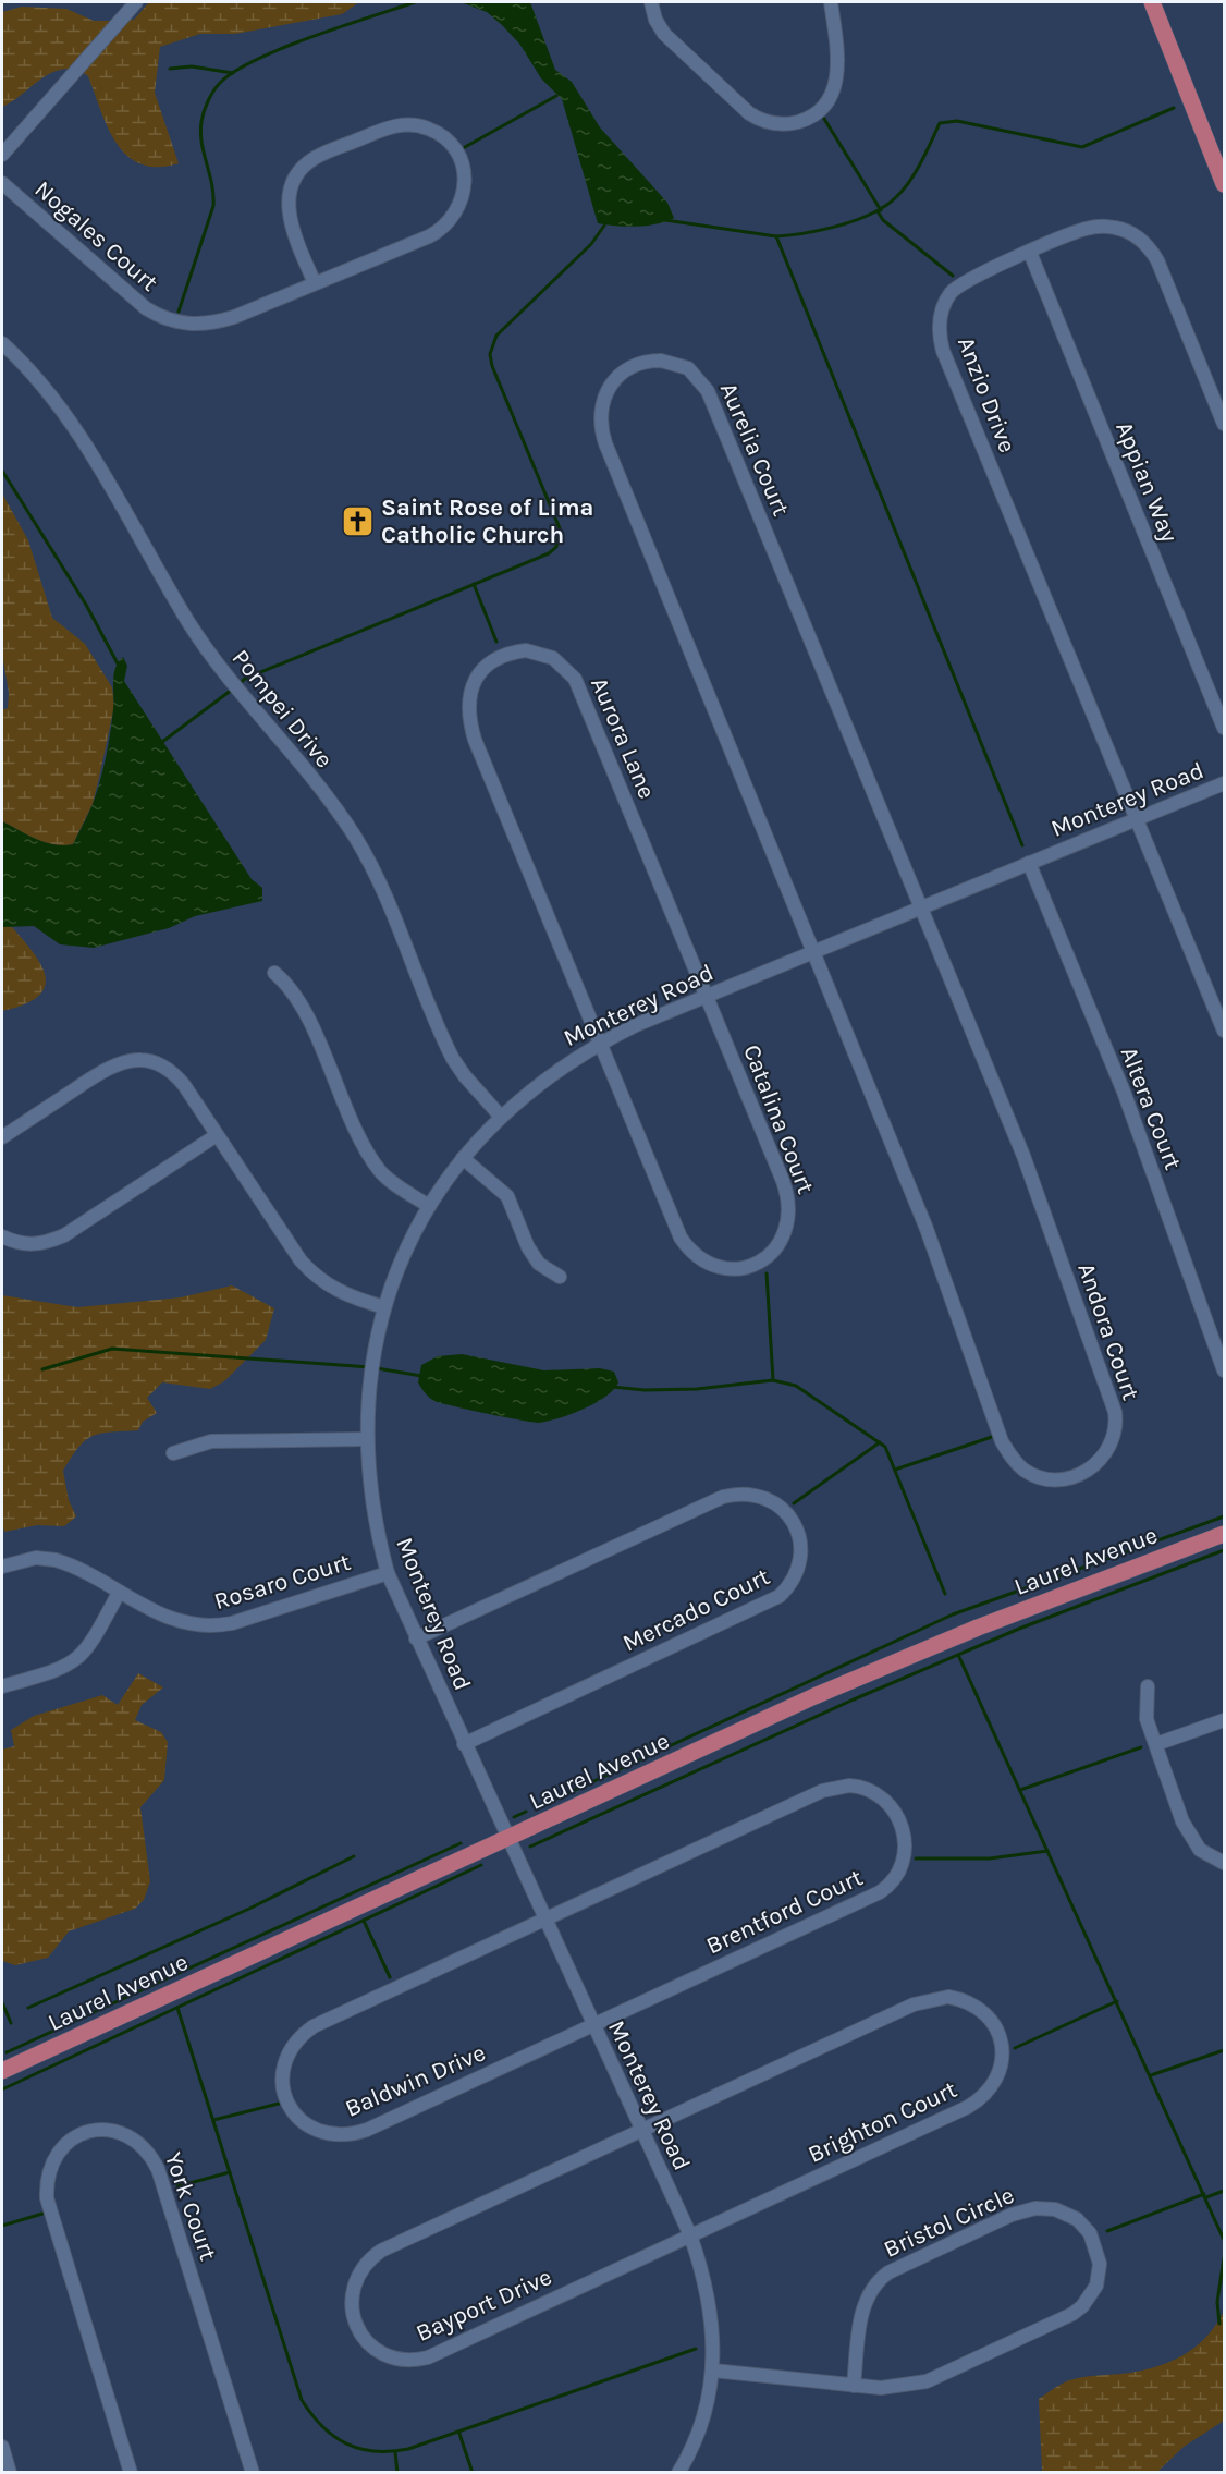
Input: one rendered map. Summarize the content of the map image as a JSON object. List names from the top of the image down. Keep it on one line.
{"streets":{"main road":["Laurel Avenue"],"street":["Nogales Court","Anzio Drive","Aurelia Court","Appian Way","Pompei Drive","Aurora Lane","Monterey Road","Altera Court","Catalina Court","Andora Court","Rosaro Court","Mercado Court","Brentford Court","Baldwin Drive","Brighton Court","York Court","Bristol Circle","Bayport Drive"]},"crossings":[["Anzio Drive","Appian Way"],["Anzio Drive","Monterey Road"],["Aurelia Court","Monterey Road"],["Aurelia Court","Andora Court"],["Pompei Drive","Monterey Road"],["Aurora Lane","Monterey Road"],["Aurora Lane","Catalina Court"],["Monterey Road","Altera Court"],["Monterey Road","Catalina Court"],["Monterey Road","Andora Court"],["Monterey Road","Laurel Avenue"],["Monterey Road","Rosaro Court"],["Monterey Road","Mercado Court"],["Monterey Road","Brentford Court"],["Monterey Road","Baldwin Drive"],["Monterey Road","Brighton Court"],["Monterey Road","Bristol Circle"],["Monterey Road","Bayport Drive"],["Brentford Court","Baldwin Drive"],["Brighton Court","Bayport Drive"]],"places":{"church":["Saint Rose of Lima Catholic Church"]}}
